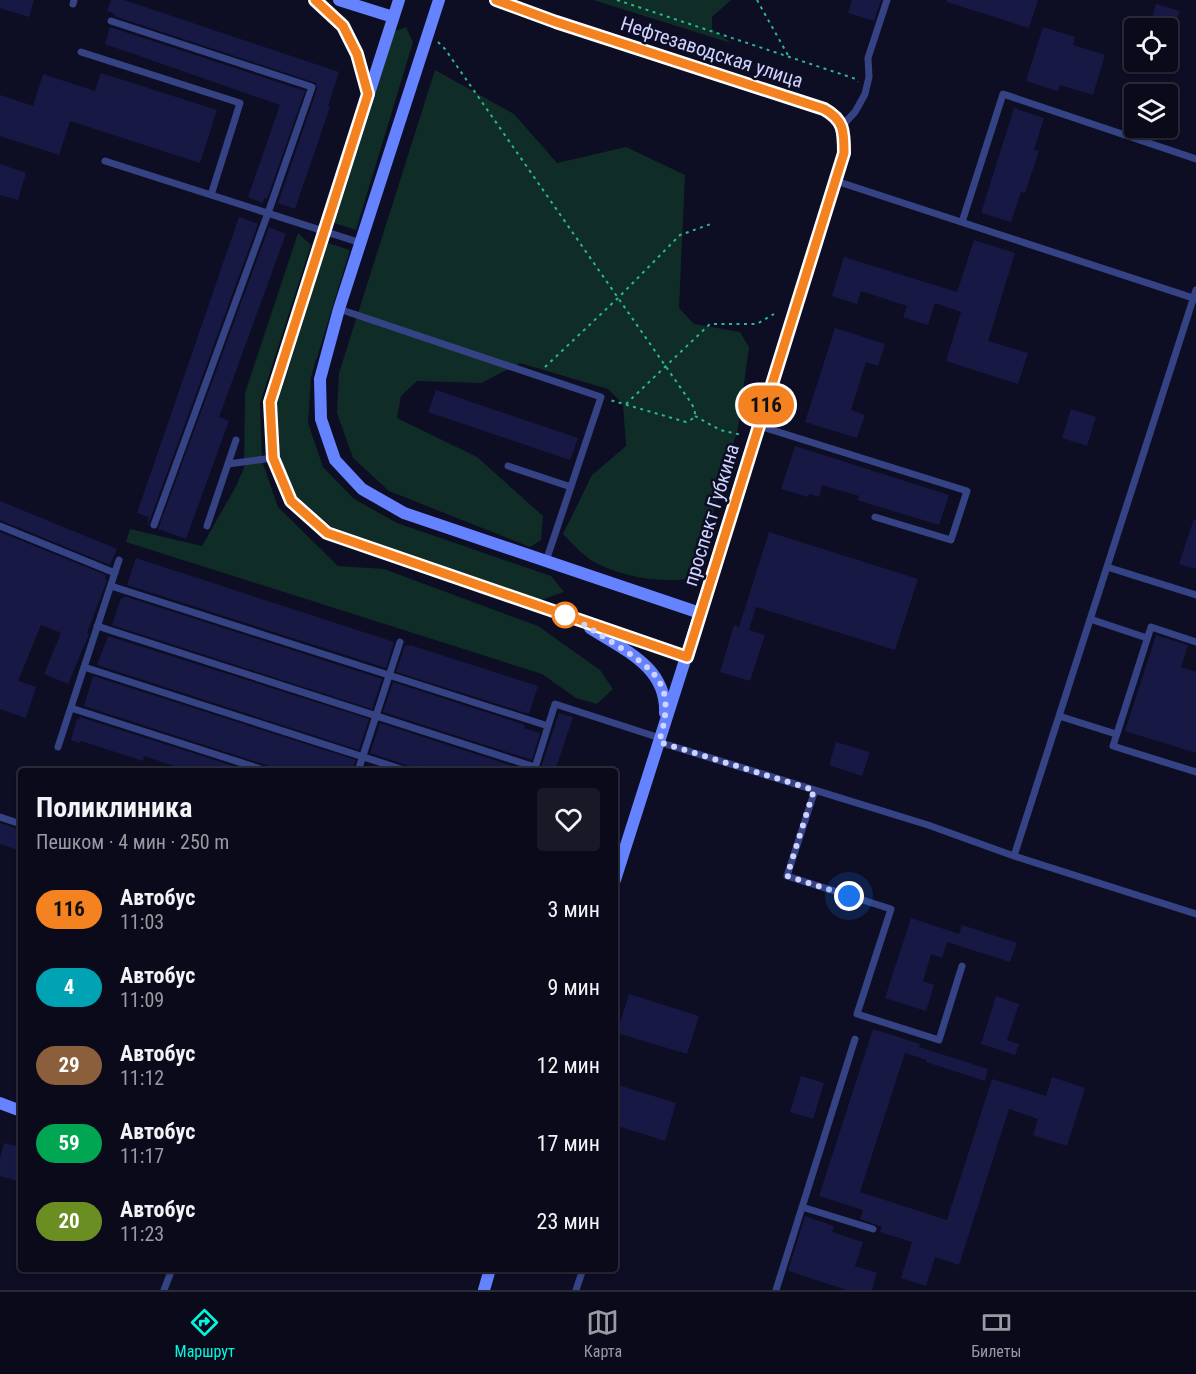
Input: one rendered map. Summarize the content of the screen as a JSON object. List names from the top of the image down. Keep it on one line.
{"streets":{"main road":["проспект Губкина"],"street":["Нефтезаводская улица"]},"crossings":[["Нефтезаводская улица","проспект Губкина"]],"lines":["bus line 116"],"page":{"on_map":"116","heading":["Поликлиника","Пешком · 4 мин · 250 m"],"list":[{"mark":"116","name":"Автобус","note":"11:03","value":"3 мин"},{"mark":"4","name":"Автобус","note":"11:09","value":"9 мин"},{"mark":"29","name":"Автобус","note":"11:12","value":"12 мин"},{"mark":"59","name":"Автобус","note":"11:17","value":"17 мин"},{"mark":"20","name":"Автобус","note":"11:23","value":"23 мин"}],"tabs":["Маршрут","Карта","Билеты"]}}
